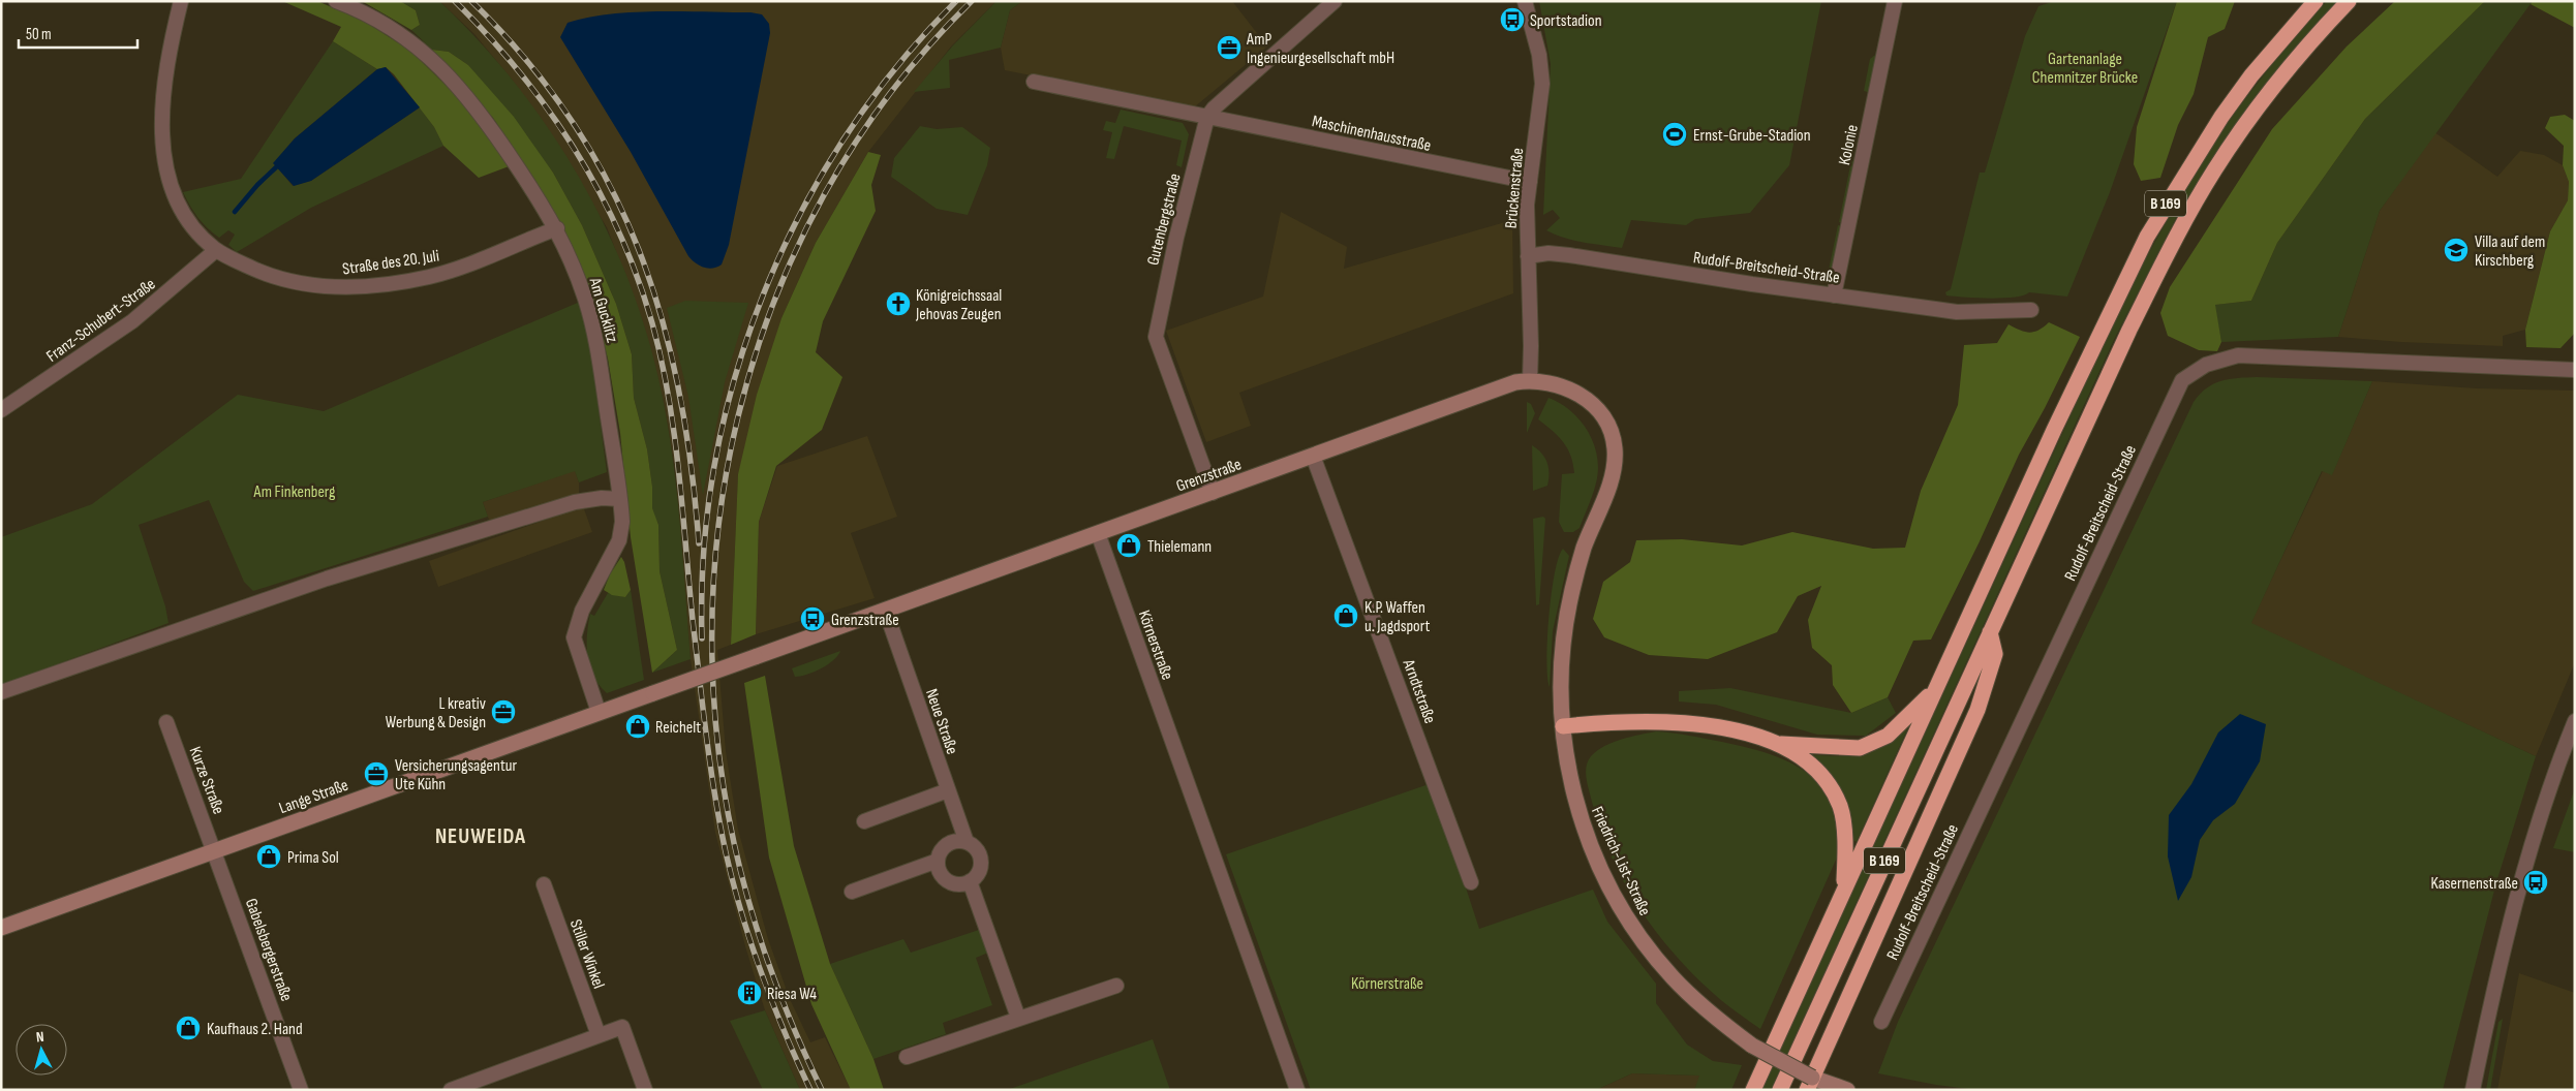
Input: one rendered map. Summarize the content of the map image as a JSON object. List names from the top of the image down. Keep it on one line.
{"streets":{"highway":["B 169"],"street":["Maschinenhausstraße","Kolonie","Brückenstraße","Gutenbergstraße","Straße des 20. Juli","Rudolf-Breitscheid-Straße","Am Gucklitz","Franz-Schubert-Straße","Grenzstraße","Körnerstraße","Arndtstraße","Neue Straße","Kurze Straße","Lange Straße","Friedrich-List-Straße","Gabelsbergerstraße","Stiller Winkel"]},"crossings":[["Maschinenhausstraße","Brückenstraße"],["Maschinenhausstraße","Gutenbergstraße"],["Kolonie","Rudolf-Breitscheid-Straße"],["Brückenstraße","Rudolf-Breitscheid-Straße"],["Brückenstraße","Grenzstraße"],["Brückenstraße","Friedrich-List-Straße"],["Gutenbergstraße","Grenzstraße"],["Straße des 20. Juli","Am Gucklitz"],["Straße des 20. Juli","Franz-Schubert-Straße"],["Am Gucklitz","Lange Straße"],["Grenzstraße","Körnerstraße"],["Grenzstraße","Arndtstraße"],["Grenzstraße","Neue Straße"],["Grenzstraße","Lange Straße"],["Grenzstraße","Friedrich-List-Straße"],["Kurze Straße","Lange Straße"],["Kurze Straße","Gabelsbergerstraße"],["Lange Straße","Gabelsbergerstraße"]],"districts":["NEUWEIDA"],"parks":["Gartenanlage Chemnitzer Brücke","Am Finkenberg","Körnerstraße"],"places":{"bus stop":["Sportstadion","Grenzstraße","Kasernenstraße"],"office":["AmP Ingenieurgesellschaft mbH","L kreativ Werbung & Design","Versicherungsagentur Ute Kühn"],"sports":["Ernst-Grube-Stadion"],"school or university":["Villa auf dem Kirschberg"],"church":["Königreichssaal Jehovas Zeugen"],"shop":["Thielemann","K.P. Waffen u. Jagdsport","Reichelt","Prima Sol","Kaufhaus 2. Hand"],"building":["Riesa W4"]},"scale_bar":"50 m","north":"top"}
